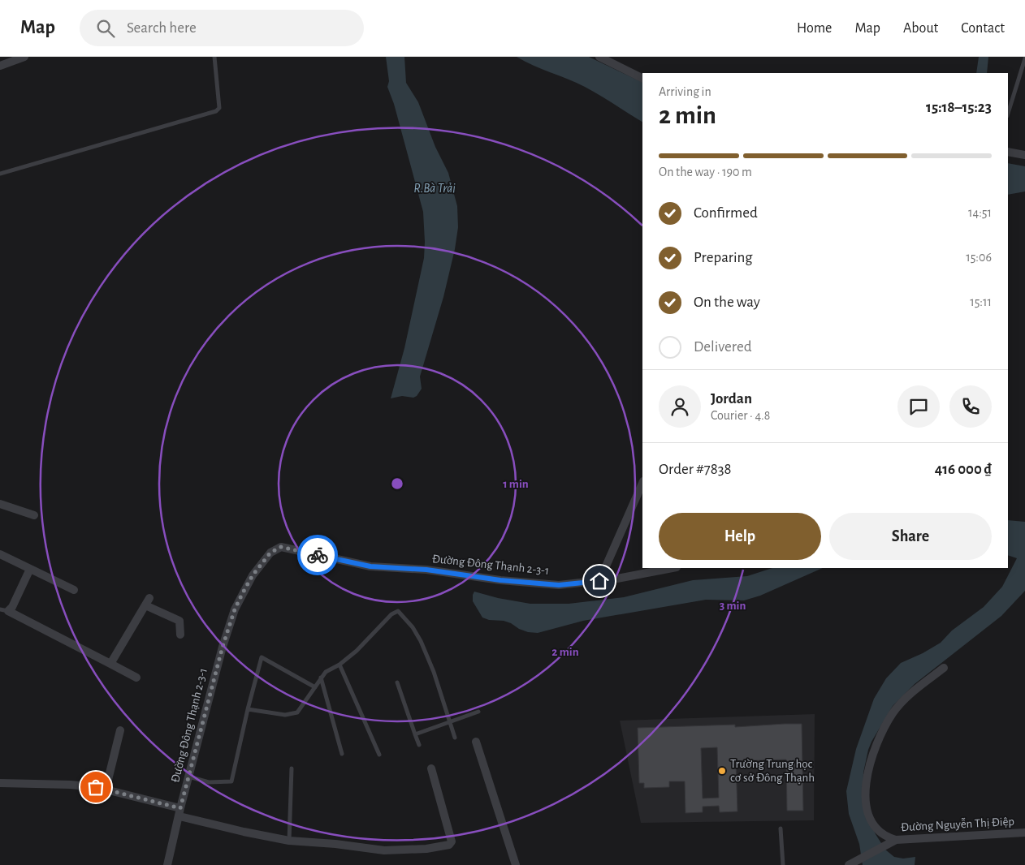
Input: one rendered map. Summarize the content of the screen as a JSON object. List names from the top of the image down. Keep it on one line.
{"streets":{"street":["Đường Đông Thạnh 2-3-1","Đường Nguyễn Thị Điệp"]},"water":["R.Bà Trải"],"places":["Trường Trung học cơ sở Đông Thạnh"],"page":{"header":"Map","search":"Search here","nav":["Home","Map","About","Contact"],"heading":["2 min","Arriving in","15:18–15:23"],"panel":["Jordan","Courier · 4.8","Order #7838","416 000 ₫"],"bar":"On the way · 190 m","list":[["Confirmed","14:51"],["Preparing","15:06"],["On the way","15:11"],"Delivered"],"buttons":["Help","Share"]},"rings":["1 min","3 min","2 min"]}
